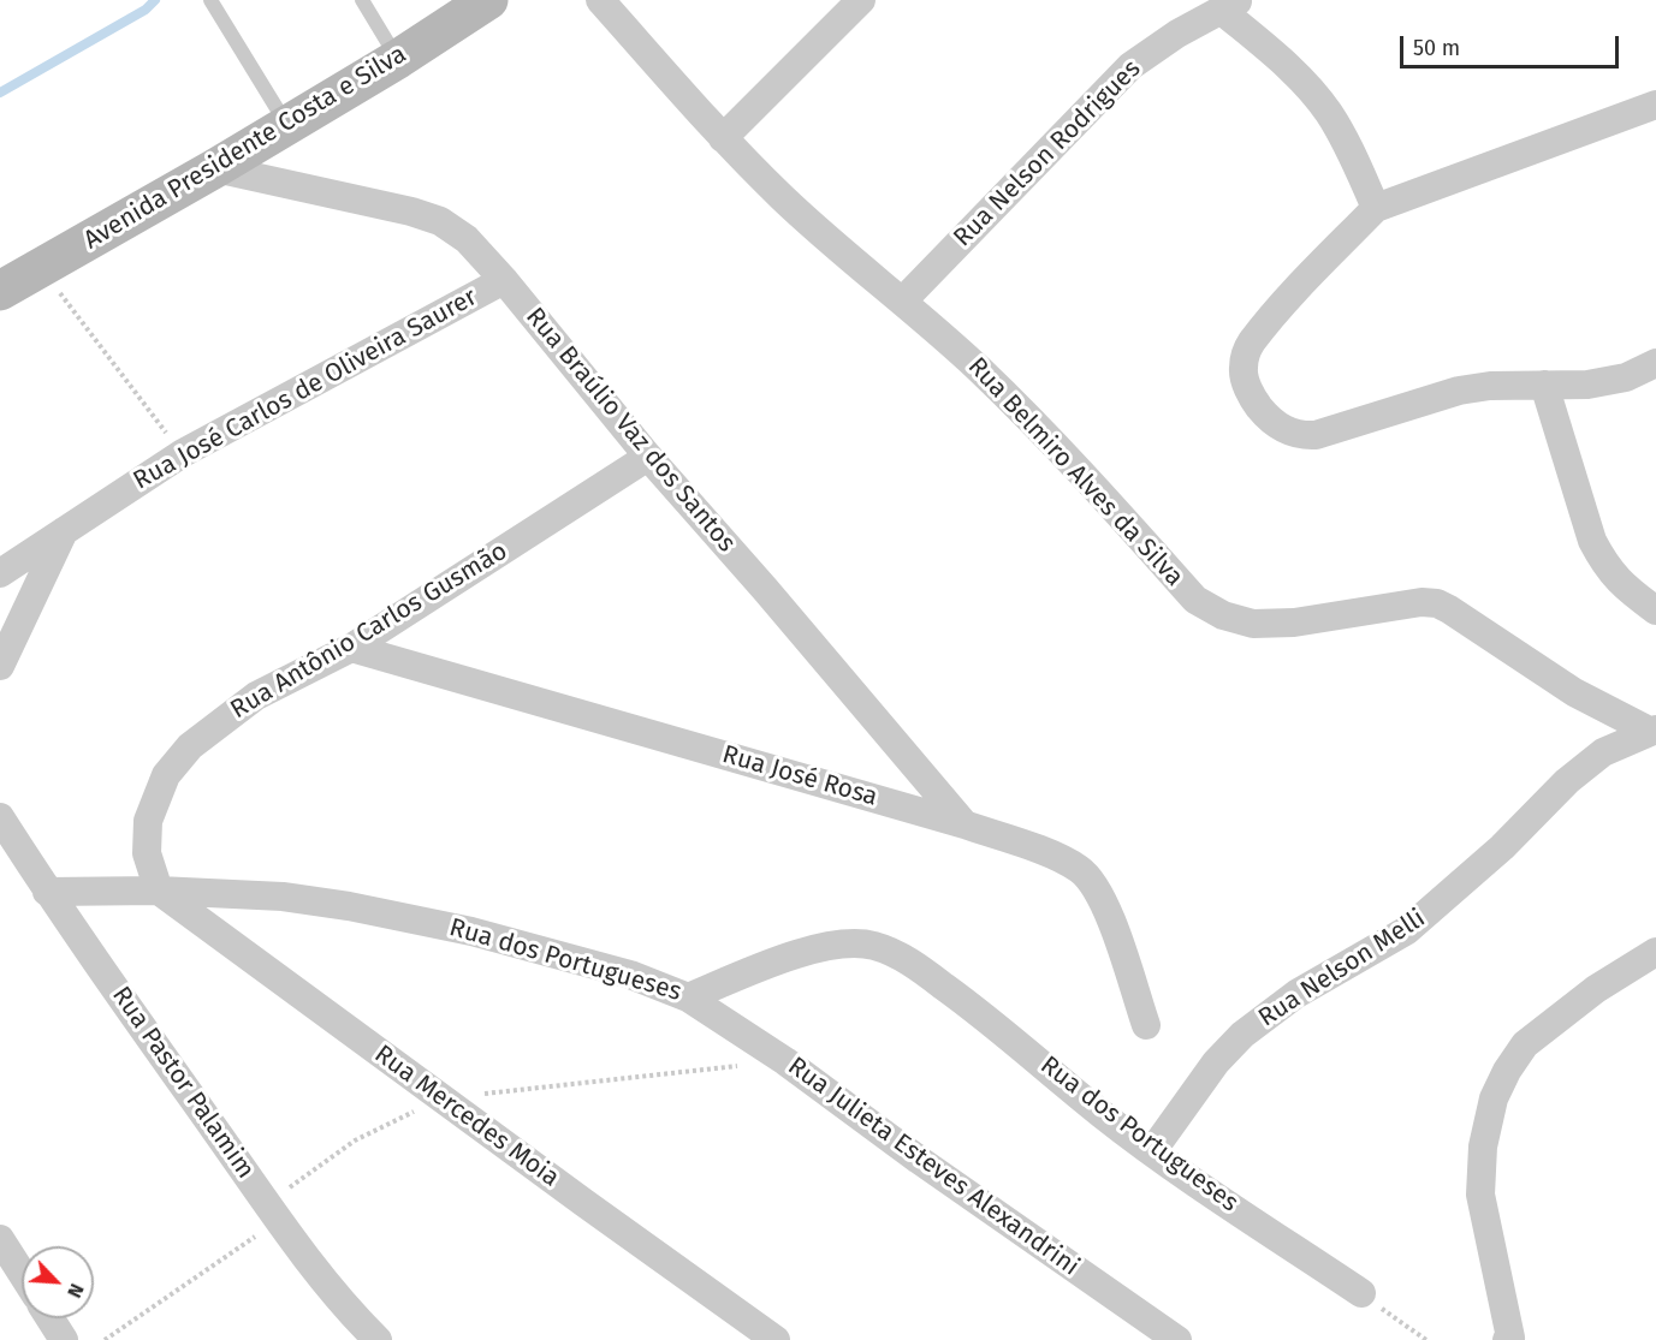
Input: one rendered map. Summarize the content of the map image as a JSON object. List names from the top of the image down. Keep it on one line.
{"streets":{"street":["Avenida Presidente Costa e Silva","Rua Nelson Rodrigues","Rua José Carlos de Oliveira Saurer","Rua Braúlio Vaz dos Santos","Rua Belmiro Alves da Silva","Rua Antônio Carlos Gusmão","Rua José Rosa","Rua dos Portugueses","Rua Nelson Melli","Rua Pastor Palamim","Rua Mercedes Moia","Rua Julieta Esteves Alexandrini"]},"crossings":[["Avenida Presidente Costa e Silva","Rua Braúlio Vaz dos Santos"],["Rua Nelson Rodrigues","Rua Belmiro Alves da Silva"],["Rua José Carlos de Oliveira Saurer","Rua Braúlio Vaz dos Santos"],["Rua Braúlio Vaz dos Santos","Rua Antônio Carlos Gusmão"],["Rua Braúlio Vaz dos Santos","Rua José Rosa"],["Rua Belmiro Alves da Silva","Rua Nelson Melli"],["Rua Antônio Carlos Gusmão","Rua José Rosa"],["Rua Antônio Carlos Gusmão","Rua dos Portugueses"],["Rua Antônio Carlos Gusmão","Rua Mercedes Moia"],["Rua dos Portugueses","Rua Nelson Melli"],["Rua dos Portugueses","Rua Pastor Palamim"],["Rua dos Portugueses","Rua Mercedes Moia"],["Rua dos Portugueses","Rua Julieta Esteves Alexandrini"]],"scale_bar":"50 m","north":"bottom right"}
